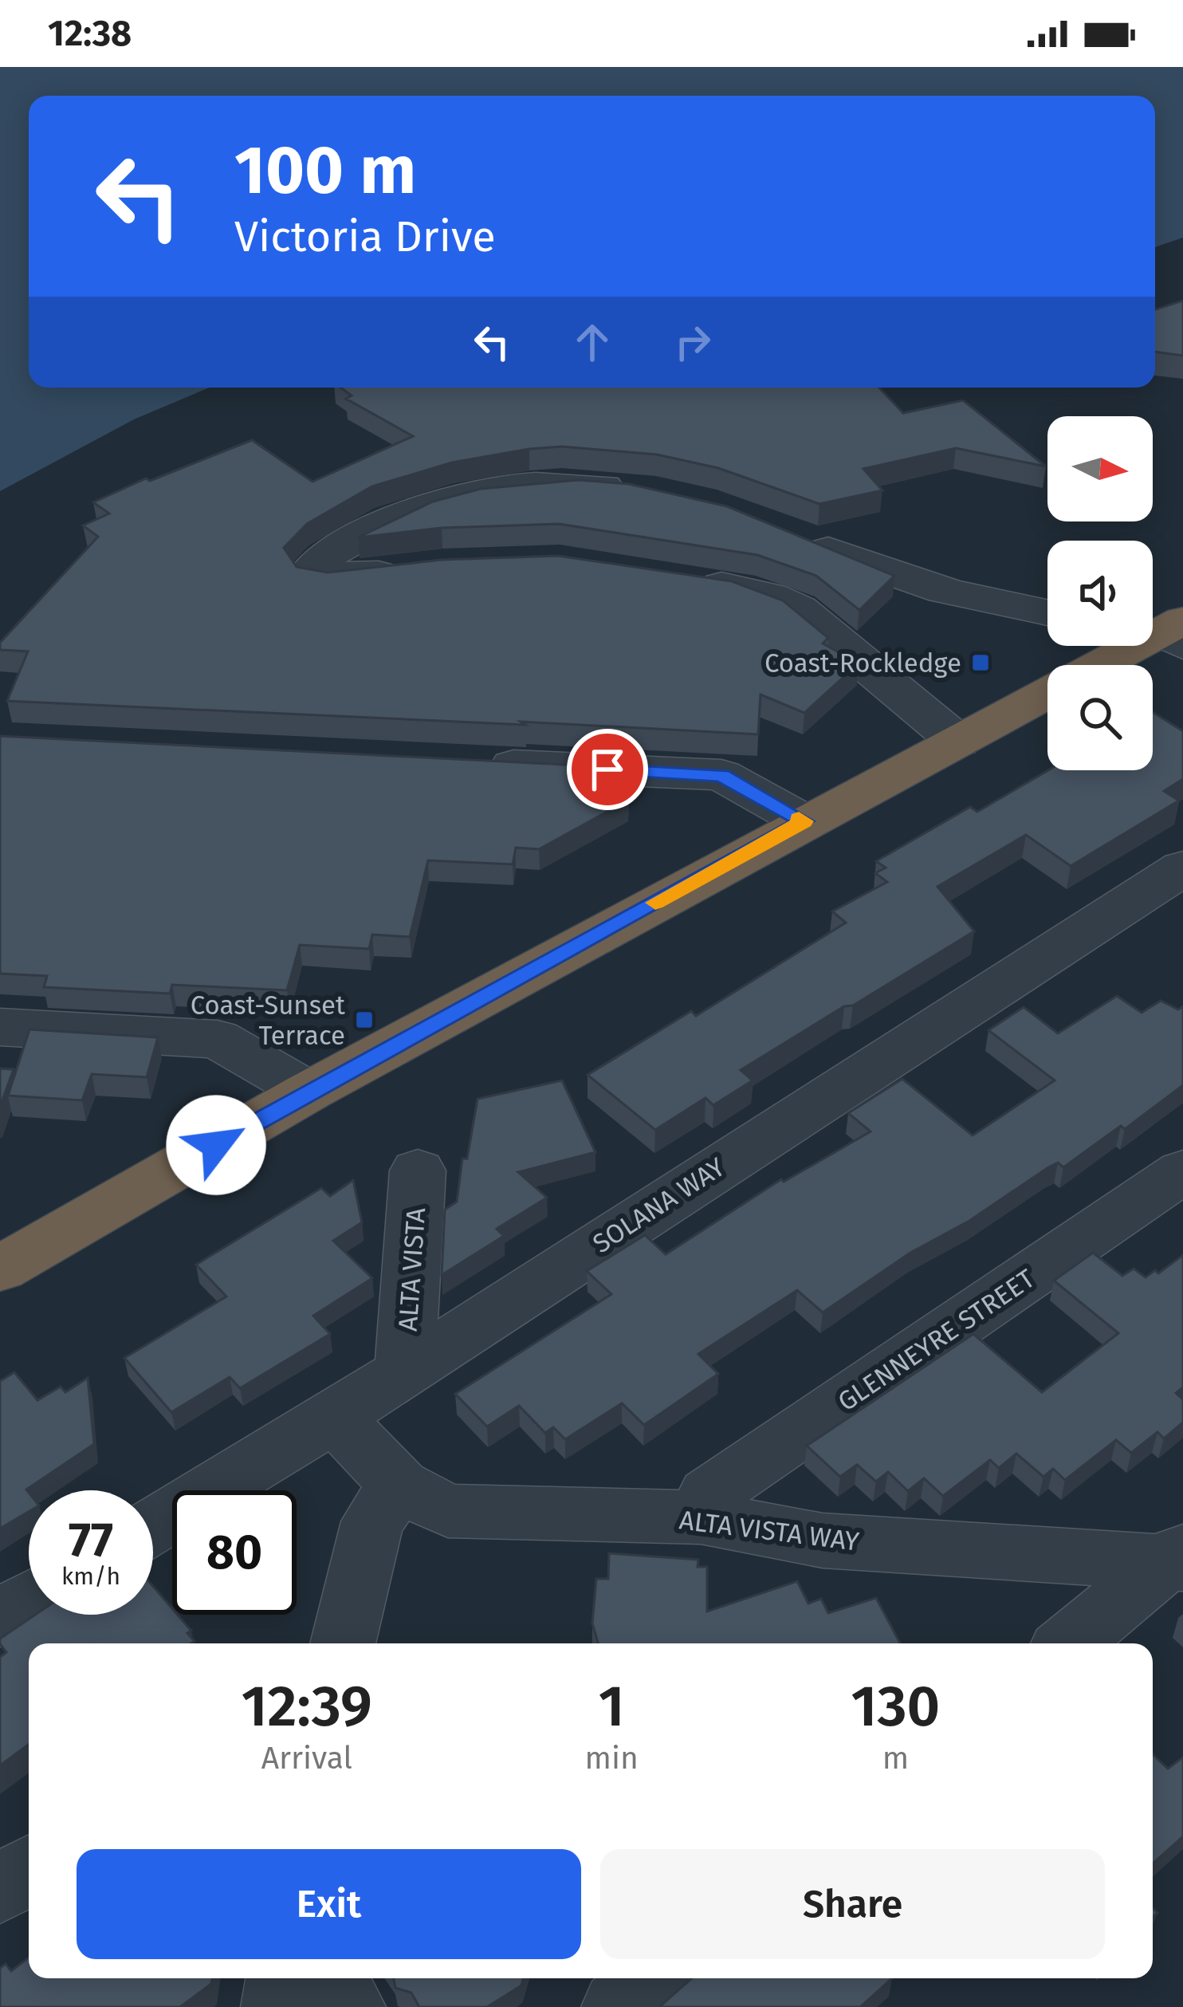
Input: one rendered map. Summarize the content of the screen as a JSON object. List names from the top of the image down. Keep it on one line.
{"streets":{"street":["SOLANA WAY","ALTA VISTA","GLENNEYRE STREET","ALTA VISTA WAY"]},"crossings":[["SOLANA WAY","ALTA VISTA"],["SOLANA WAY","ALTA VISTA WAY"],["GLENNEYRE STREET","ALTA VISTA WAY"]],"places":{"transit":["Coast-Rockledge","Coast-Sunset Terrace"]},"north":"right","page":{"status":"12:38","turn":["100 m","Victoria Drive"],"speed":"77 km/h","limit":"80","eta":["12:39","Arrival","1","min","130","m"],"buttons":["Exit","Share"]}}
